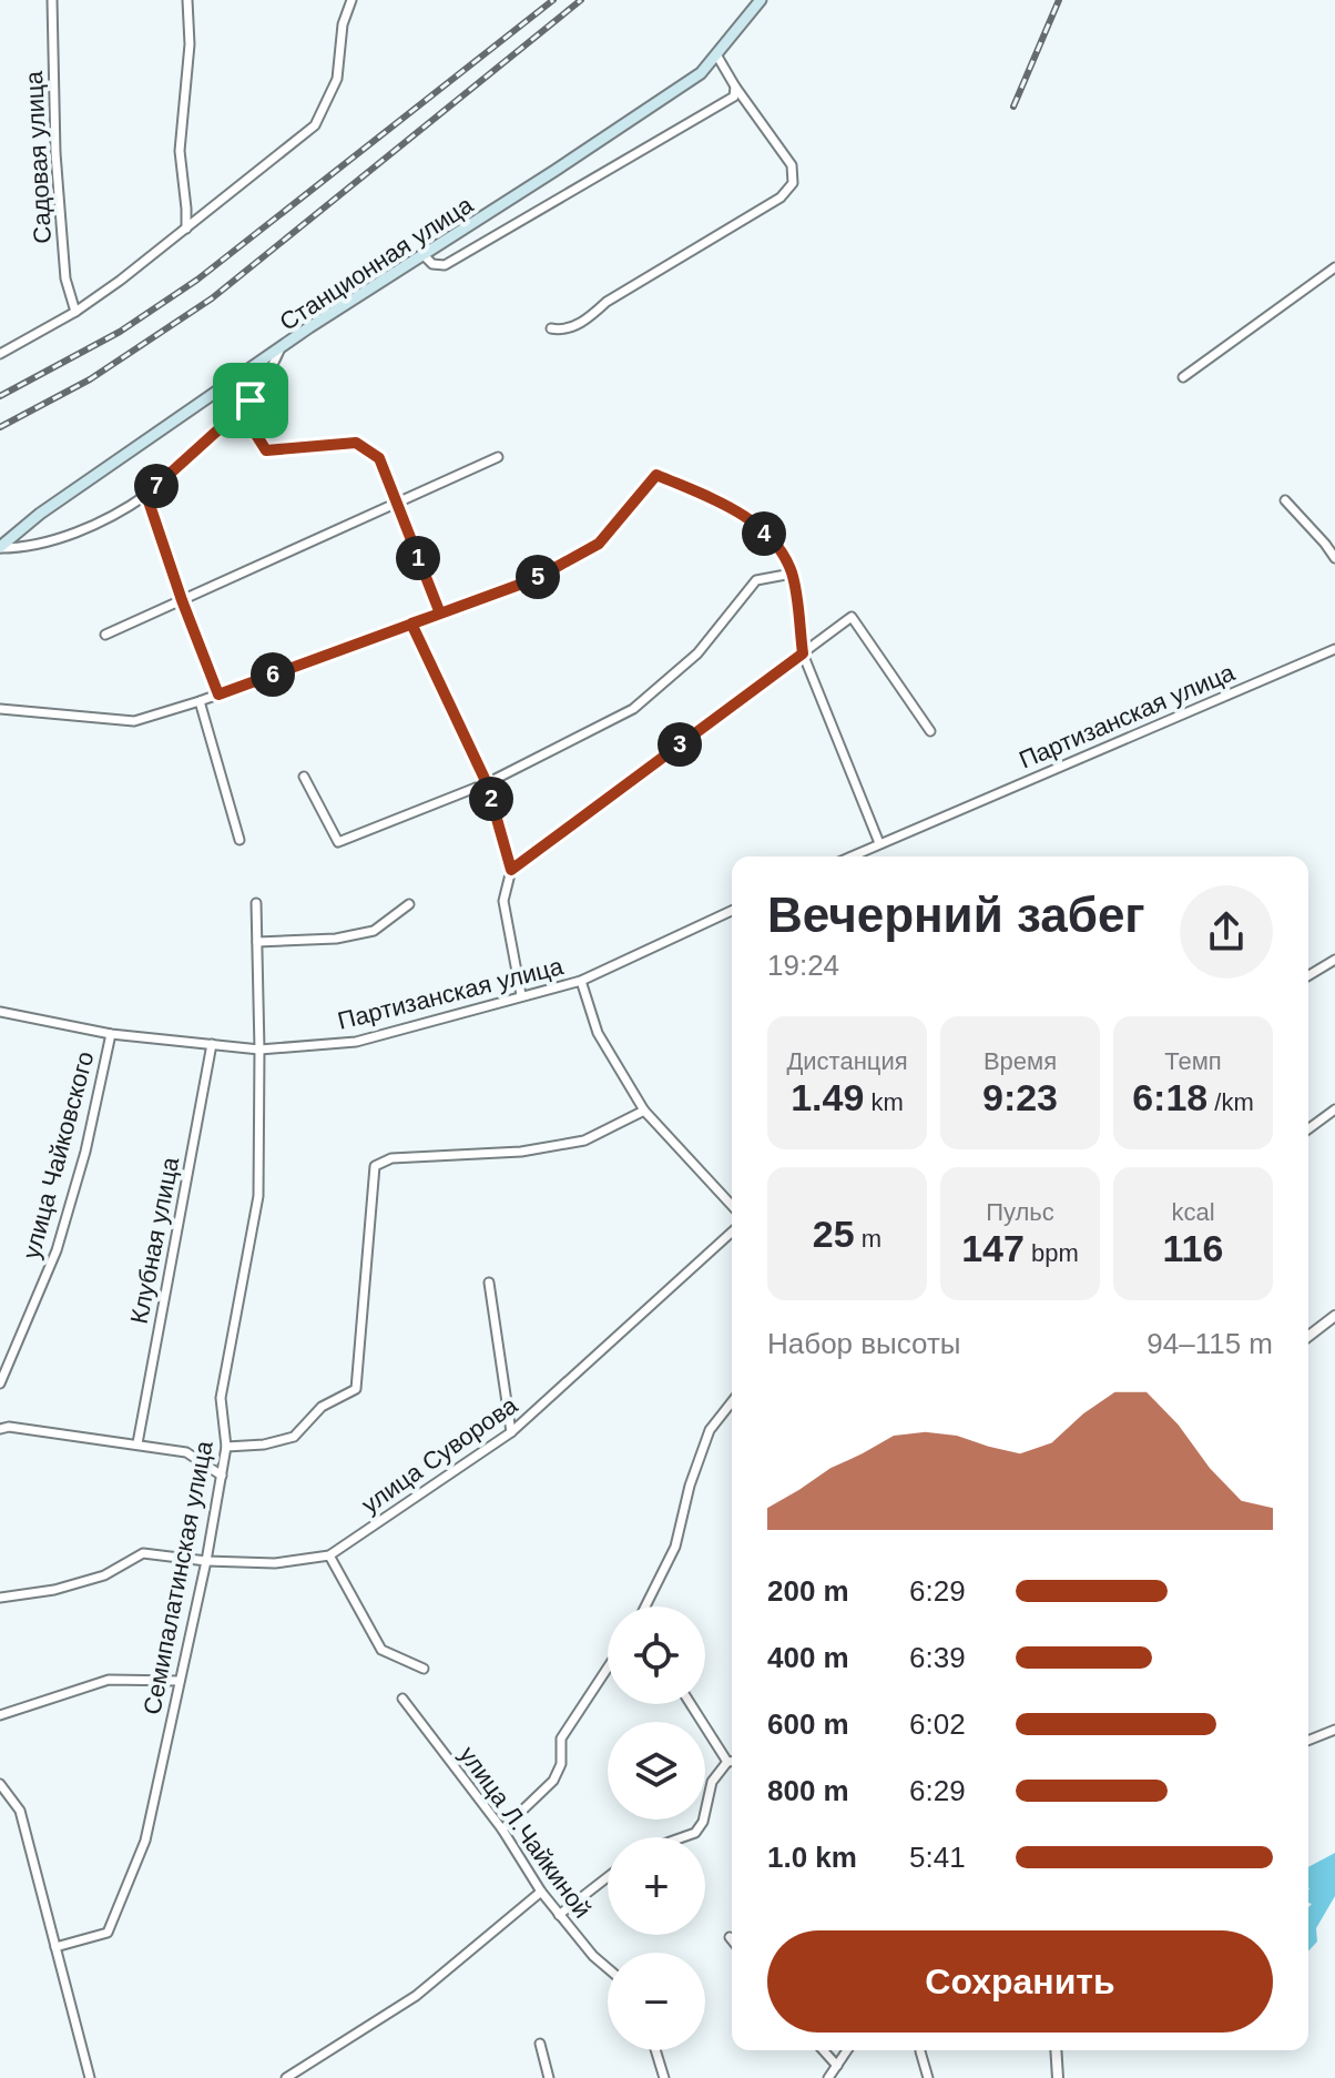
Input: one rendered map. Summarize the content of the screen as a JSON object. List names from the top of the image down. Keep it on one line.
{"streets":{"main road":["Станционная улица"],"street":["Садовая улица","Партизанская улица","улица Чайковского","Клубная улица","улица Суворова","Семипалатинская улица","улица Л.Чайкиной"]},"crossings":[["Партизанская улица","улица Чайковского"],["Партизанская улица","Клубная улица"],["Партизанская улица","Семипалатинская улица"],["улица Суворова","Семипалатинская улица"]],"page":{"pins":["7","4","1","5","6","3","2"],"heading":["Вечерний забег","19:24"],"stats":[["Дистанция","1.49 km"],["Время","9:23"],["Темп","6:18 /km"],["25 m"],["Пульс","147 bpm"],["kcal","116"]],"chart":["Набор высоты","94–115 m"],"list":[{"name":"200 m","note":"6:29"},{"name":"400 m","note":"6:39"},{"name":"600 m","note":"6:02"},{"name":"800 m","note":"6:29"},{"name":"1.0 km","note":"5:41"}],"map_buttons":["+","−"],"buttons":"Сохранить"}}
